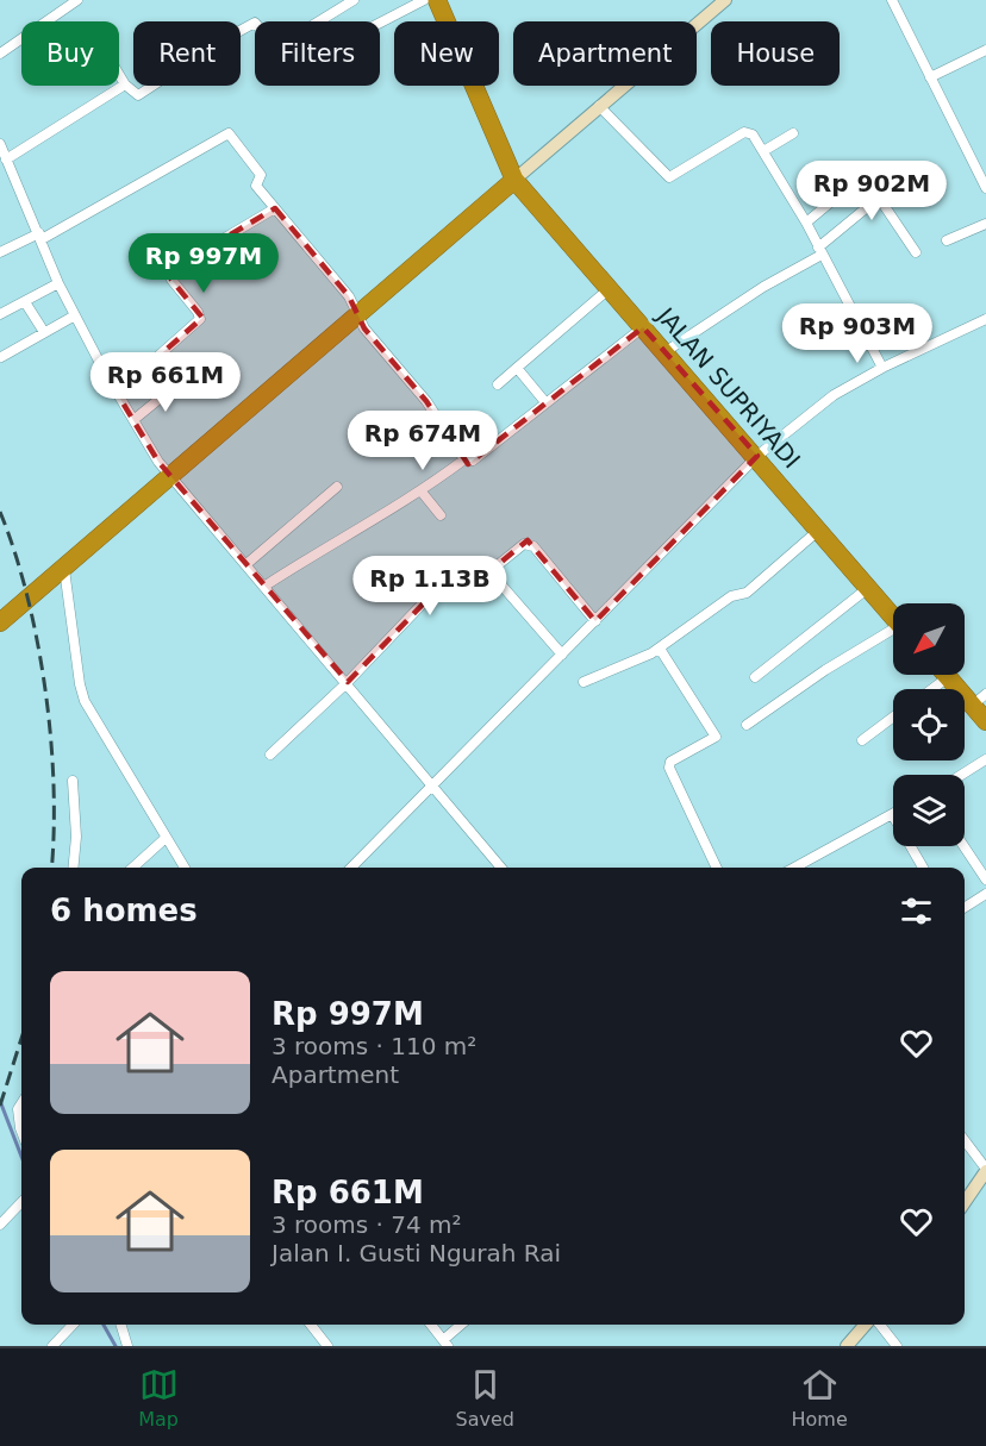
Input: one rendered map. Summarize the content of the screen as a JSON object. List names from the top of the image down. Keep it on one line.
{"streets":{"highway":["JALAN SUPRIYADI"]},"north":"bottom left","page":{"chip":["Buy","Rent","Filters","New","Apartment","House"],"price":["Rp 902M","Rp 997M","Rp 903M","Rp 661M","Rp 674M","Rp 1.13B"],"heading":"6 homes","list":[{"name":"Rp 997M","note":"3 rooms · 110 m² · Apartment"},{"name":"Rp 661M","note":"3 rooms · 74 m² · Jalan I. Gusti Ngurah Rai"}],"tabs":["Map","Saved","Home"]}}
